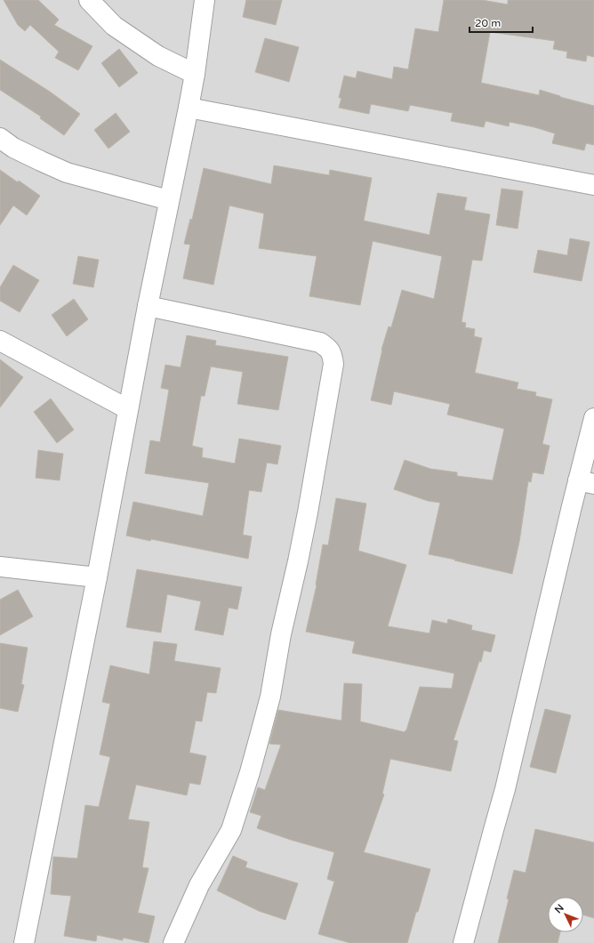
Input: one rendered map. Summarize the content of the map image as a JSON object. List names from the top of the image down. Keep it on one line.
{"scale_bar":"20 m","north":"top left"}
